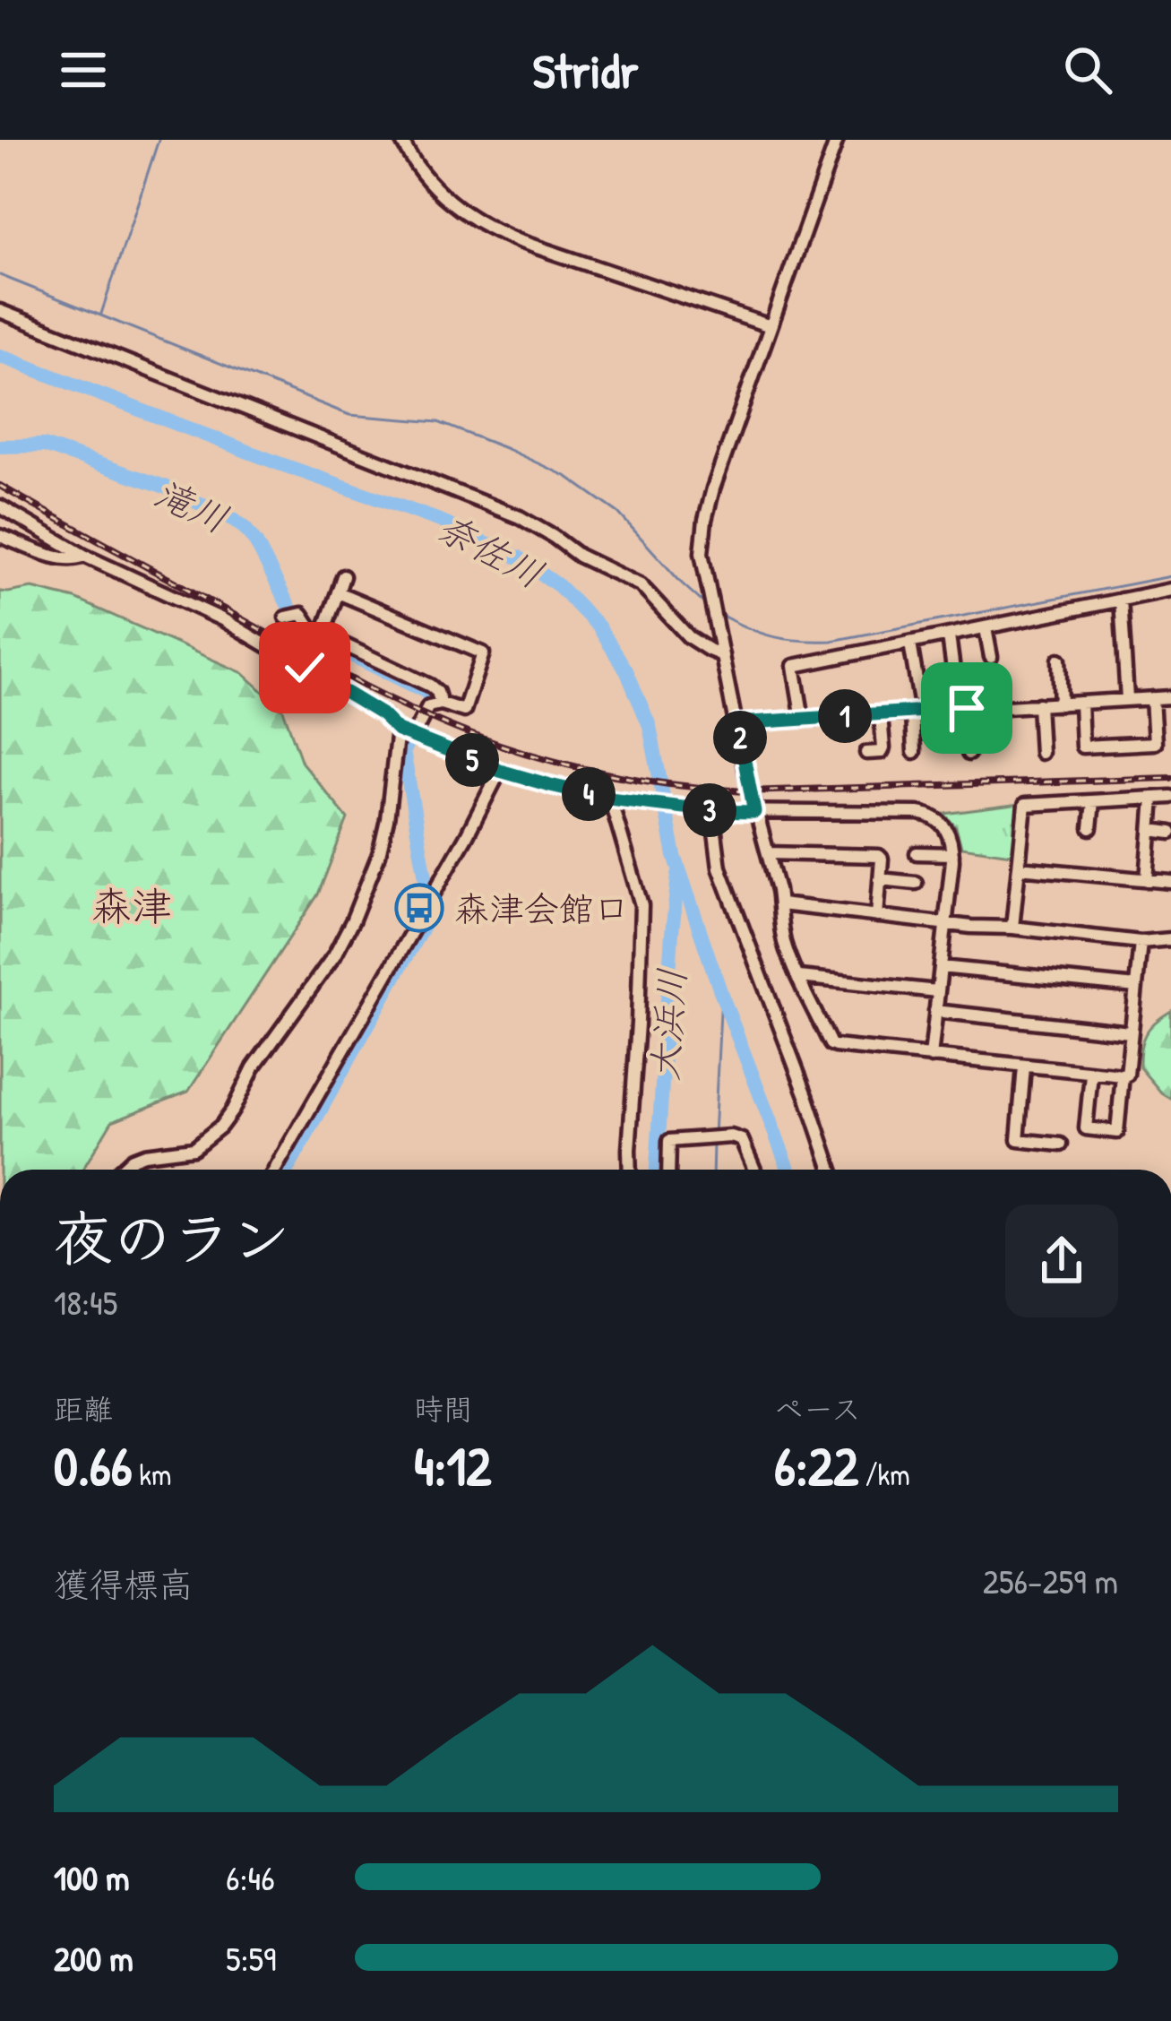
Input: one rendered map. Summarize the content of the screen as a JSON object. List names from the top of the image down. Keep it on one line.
{"districts":["森津"],"water":["滝川","奈佐川","大浜川"],"places":{"bus stop":["森津会館口"]},"page":{"header":"Stridr","pins":["1","2","5","4","3"],"heading":["夜のラン","18:45"],"stats":[["距離","0.66 km"],["時間","4:12"],["ペース","6:22 /km"]],"chart":["獲得標高","256–259 m"],"list":[{"name":"100 m","note":"6:46"},{"name":"200 m","note":"5:59"}]}}
